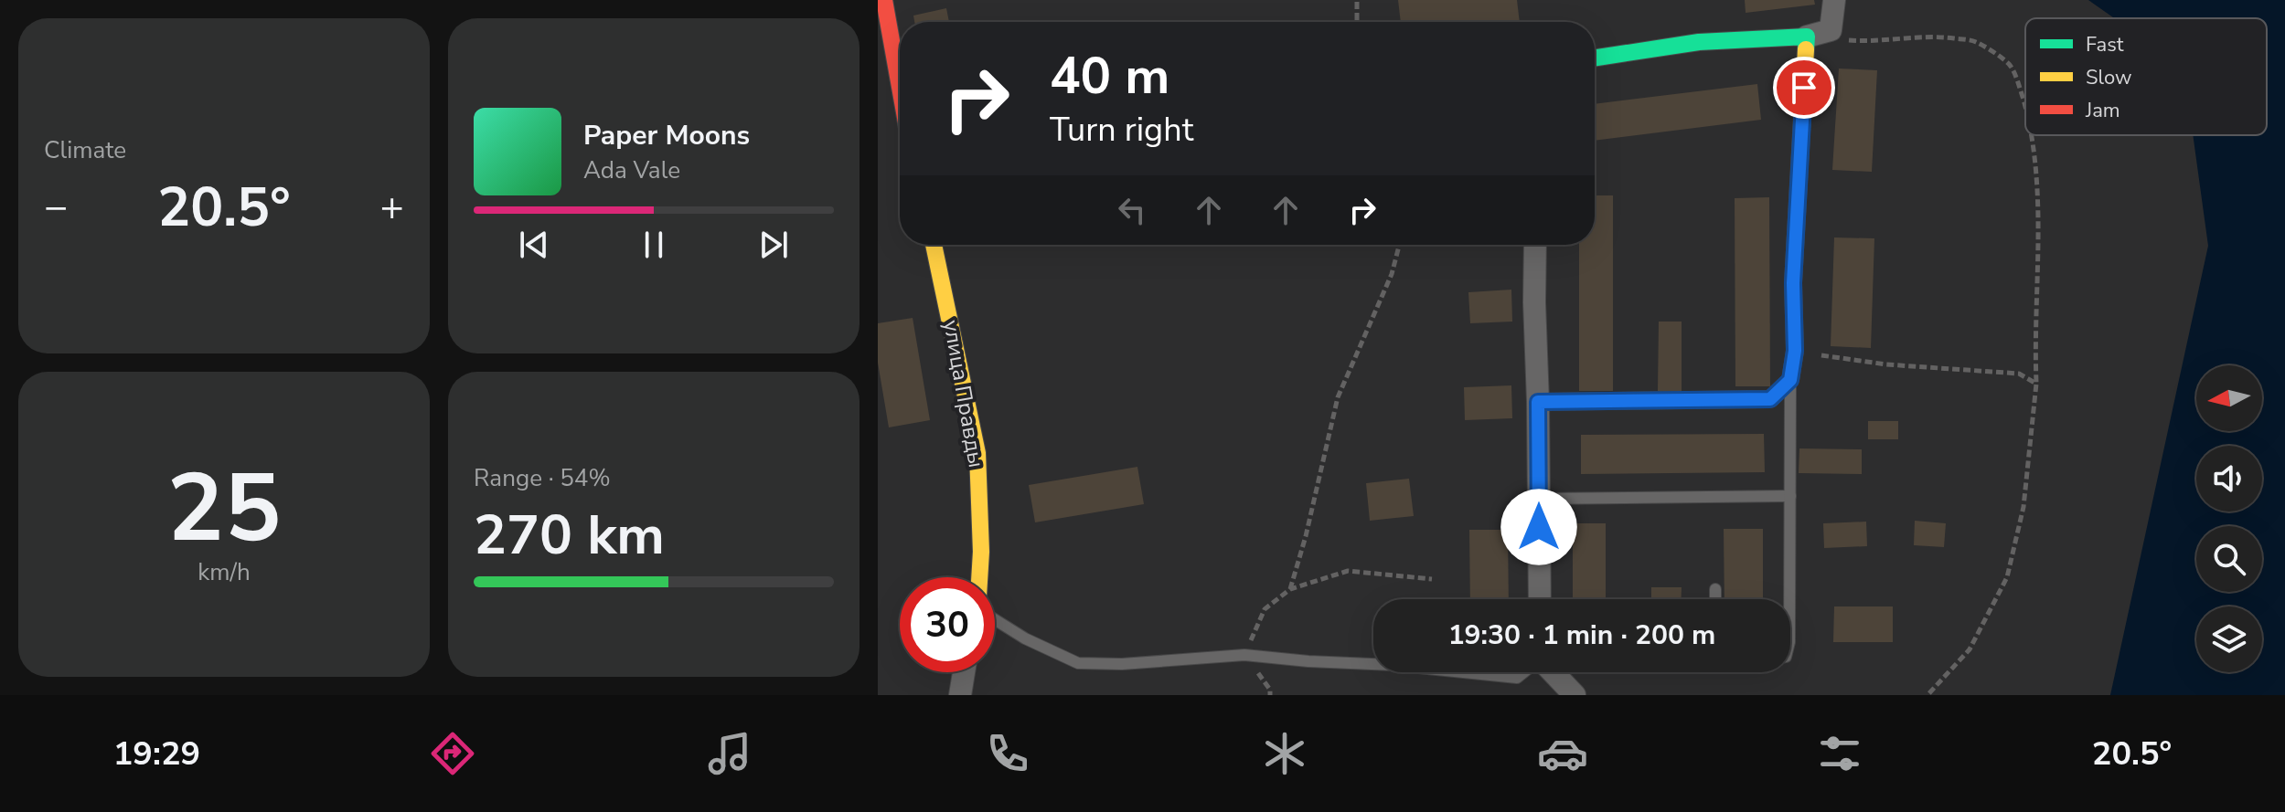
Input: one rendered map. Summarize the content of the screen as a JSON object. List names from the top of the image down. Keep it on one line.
{"streets":{"street":["улица Правды"]},"legend":["Fast","Slow","Jam"],"north":"left","page":{"tile":["Climate",["25","km/h"],["Range · 54%","270 km"]],"turn":["40 m","Turn right"],"song":["Paper Moons","Ada Vale"],"heat":["−","20.5°","+"],"limit":"30","trip":"19:30 · 1 min · 200 m","tabs":["19:29","20.5°"]}}
